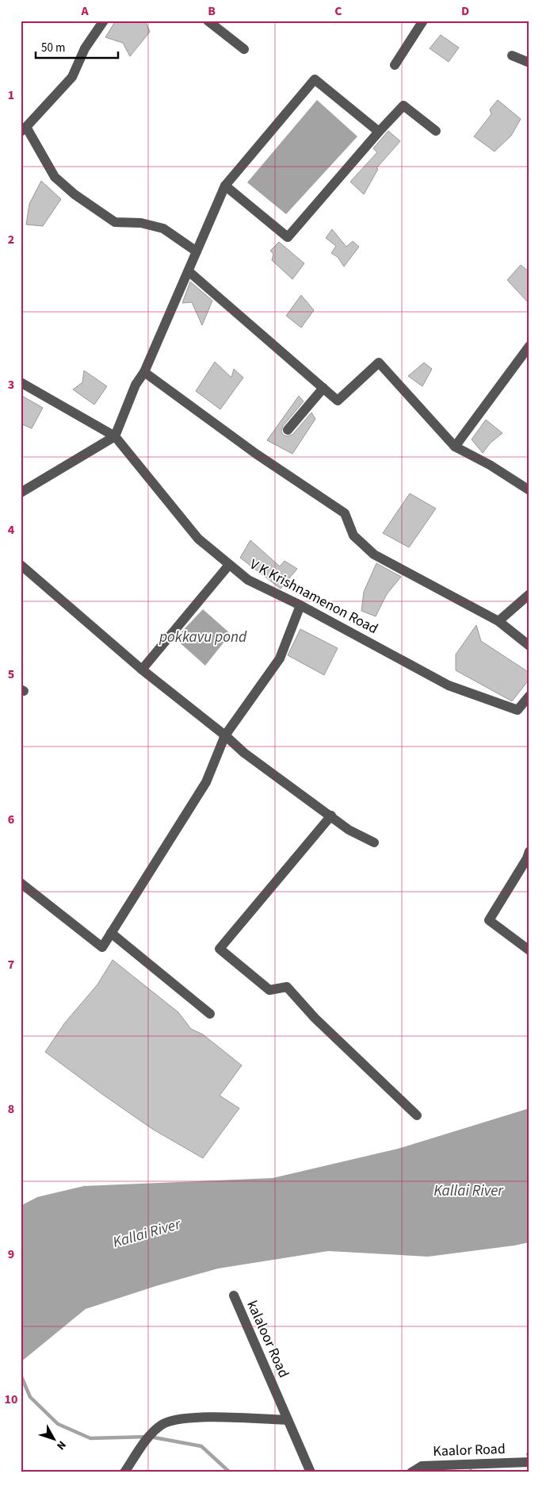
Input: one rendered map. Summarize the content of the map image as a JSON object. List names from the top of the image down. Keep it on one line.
{"streets":{"street":["V K Krishnamenon Road","kalaloor Road","Kaalor Road"]},"water":["pokkavu pond","Kallai River"],"scale_bar":"50 m","north":"bottom right","grid":{"columns":["A","B","C","D"],"rows":["1","2","3","4","5","6","7","8","9","10"]}}
